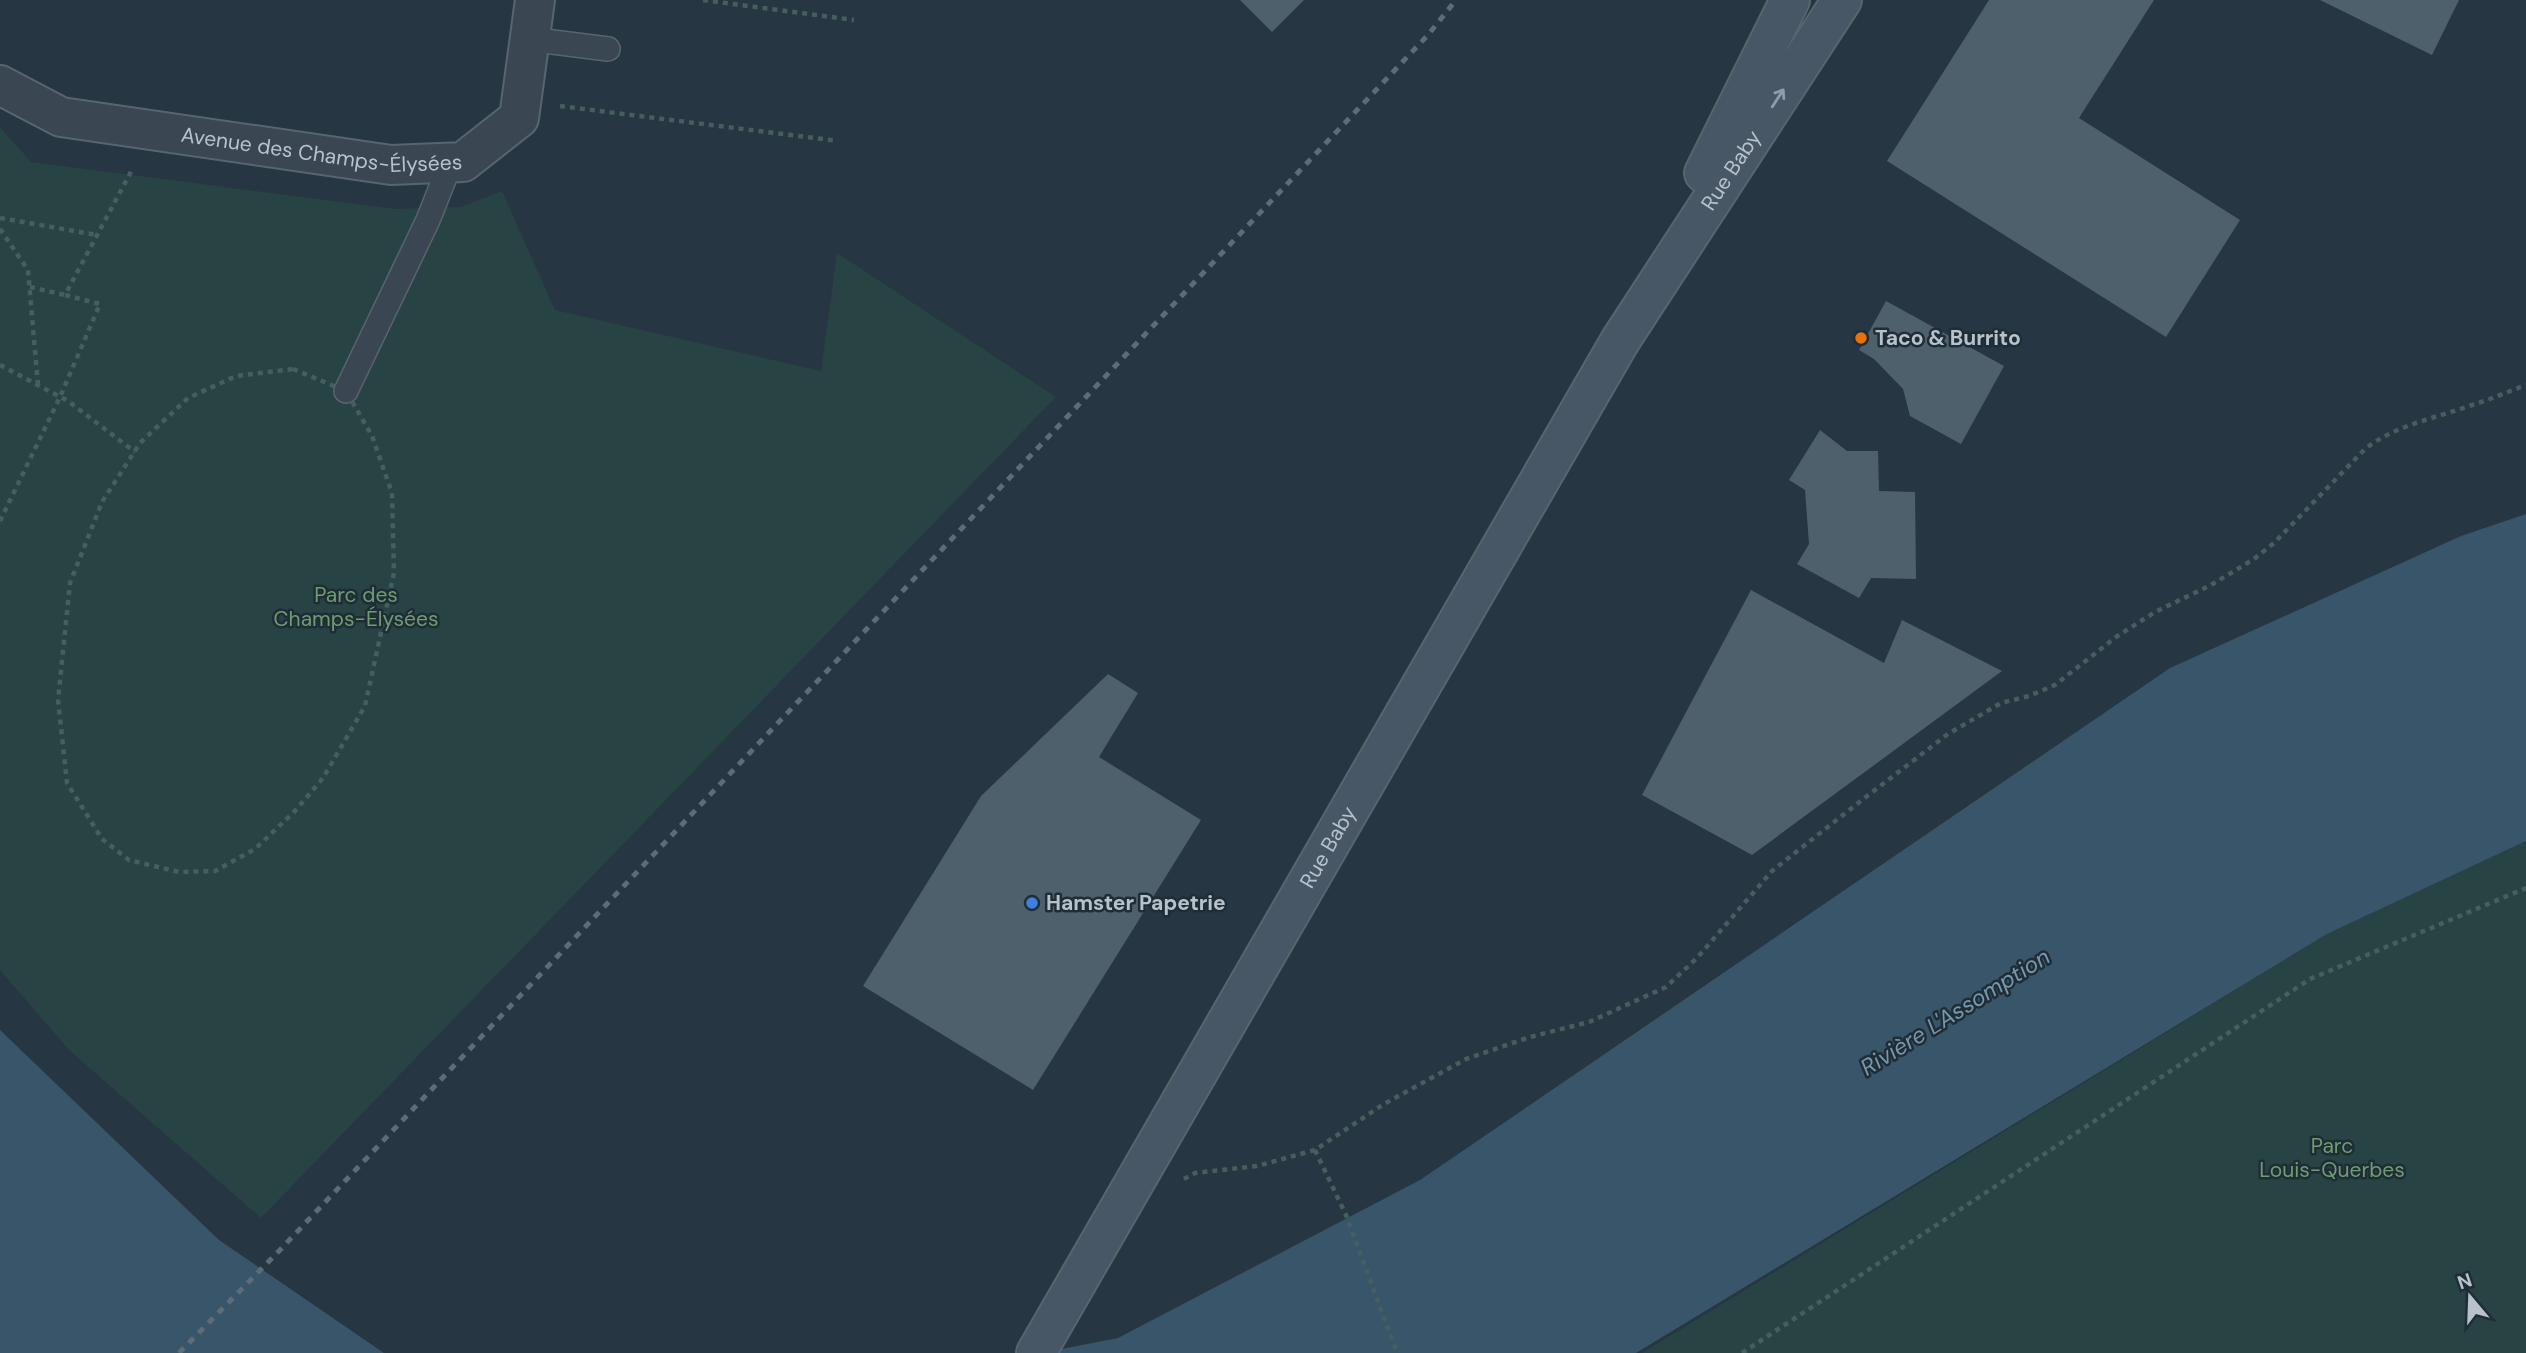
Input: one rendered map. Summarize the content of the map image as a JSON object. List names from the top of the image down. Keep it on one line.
{"streets":{"main road":["Rue Baby"],"street":["Avenue des Champs-Élysées"]},"water":["Rivière L'Assomption"],"parks":["Parc des Champs-Élysées","Parc Louis-Querbes"],"places":["Taco & Burrito","Hamster Papetrie"],"north":"top"}
